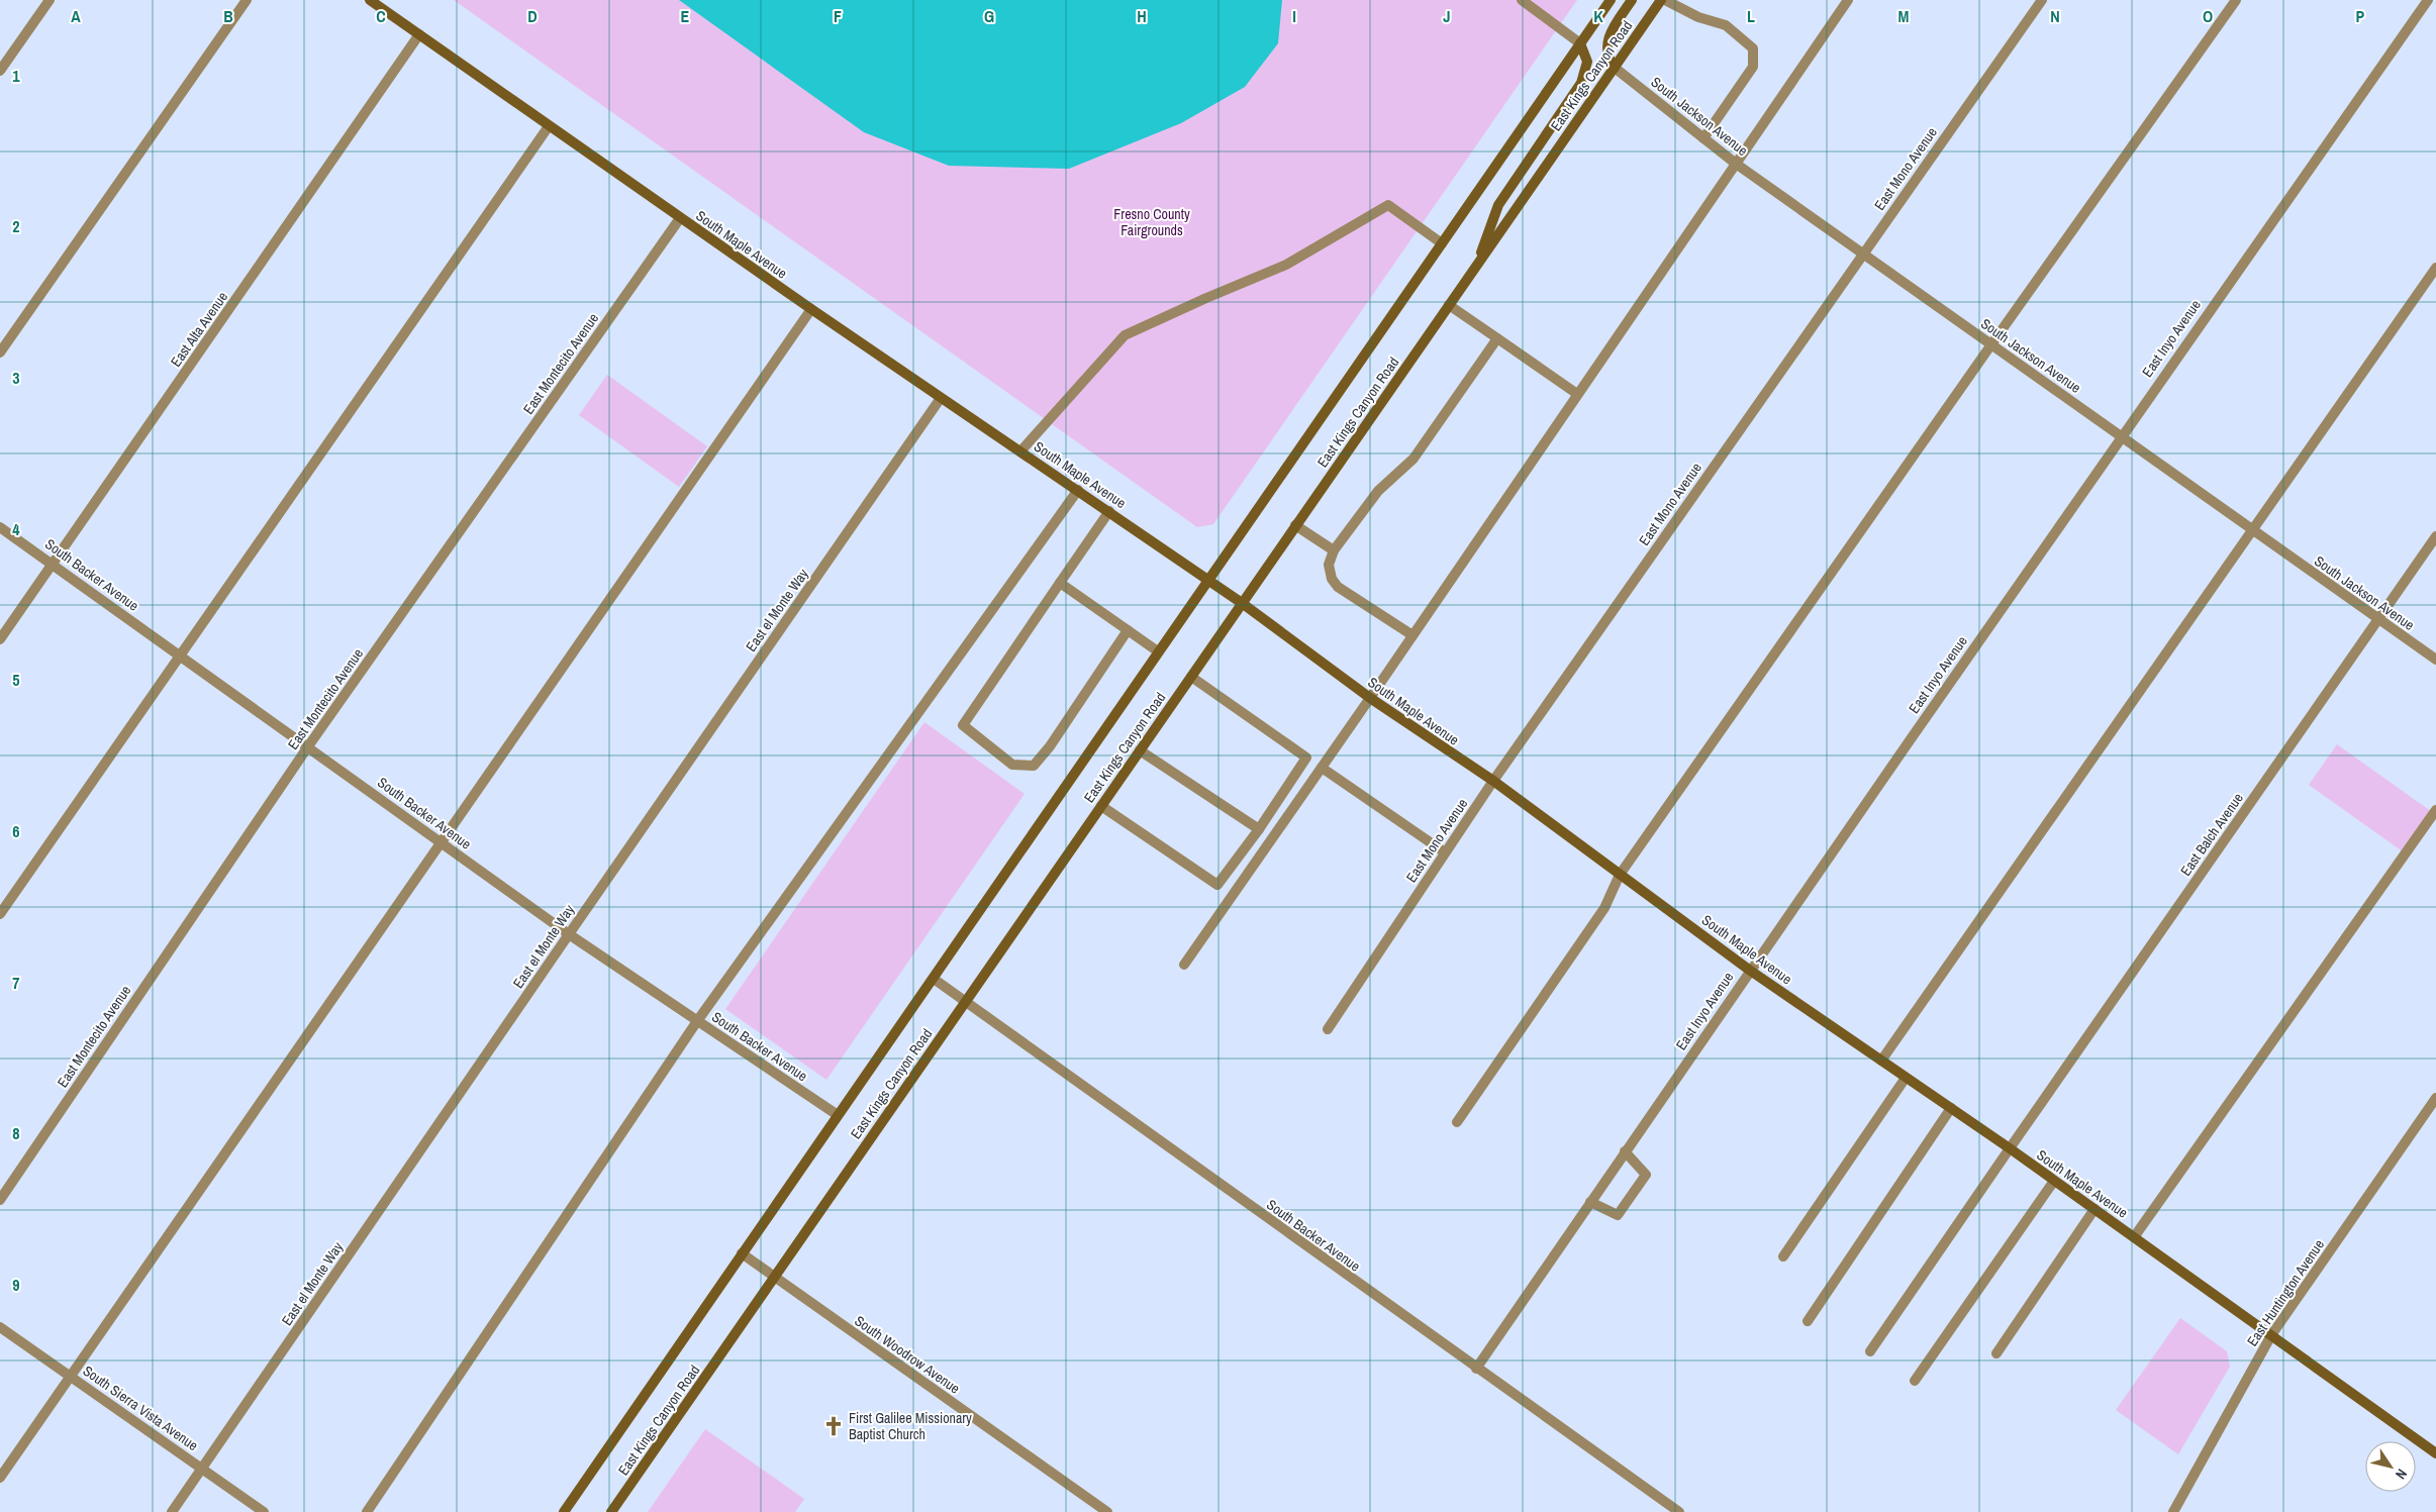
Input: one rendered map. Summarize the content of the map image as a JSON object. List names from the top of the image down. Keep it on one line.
{"streets":{"main road":["East Kings Canyon Road","South Maple Avenue"],"street":["South Jackson Avenue","East Mono Avenue","East Alta Avenue","East Inyo Avenue","East Montecito Avenue","South Backer Avenue","East el Monte Way","East Balch Avenue","East Huntington Avenue","South Woodrow Avenue","South Sierra Vista Avenue"]},"crossings":[["East Kings Canyon Road","South Jackson Avenue"],["East Kings Canyon Road","South Maple Avenue"],["East Kings Canyon Road","South Backer Avenue"],["East Kings Canyon Road","South Woodrow Avenue"],["South Jackson Avenue","East Mono Avenue"],["South Jackson Avenue","East Inyo Avenue"],["South Jackson Avenue","East Balch Avenue"],["East Mono Avenue","South Maple Avenue"],["South Maple Avenue","East Alta Avenue"],["South Maple Avenue","East Inyo Avenue"],["South Maple Avenue","East Montecito Avenue"],["South Maple Avenue","East el Monte Way"],["South Maple Avenue","East Balch Avenue"],["South Maple Avenue","East Huntington Avenue"],["East Alta Avenue","South Backer Avenue"],["East Inyo Avenue","South Backer Avenue"],["East Montecito Avenue","South Backer Avenue"],["South Backer Avenue","East el Monte Way"],["East el Monte Way","South Sierra Vista Avenue"]],"parks":["Fresno County Fairgrounds"],"places":{"church":["First Galilee Missionary Baptist Church"]},"north":"bottom right","grid":{"columns":["A","B","C","D","E","F","G","H","I","J","K","L","M","N","O","P"],"rows":["1","2","3","4","5","6","7","8","9"]}}
